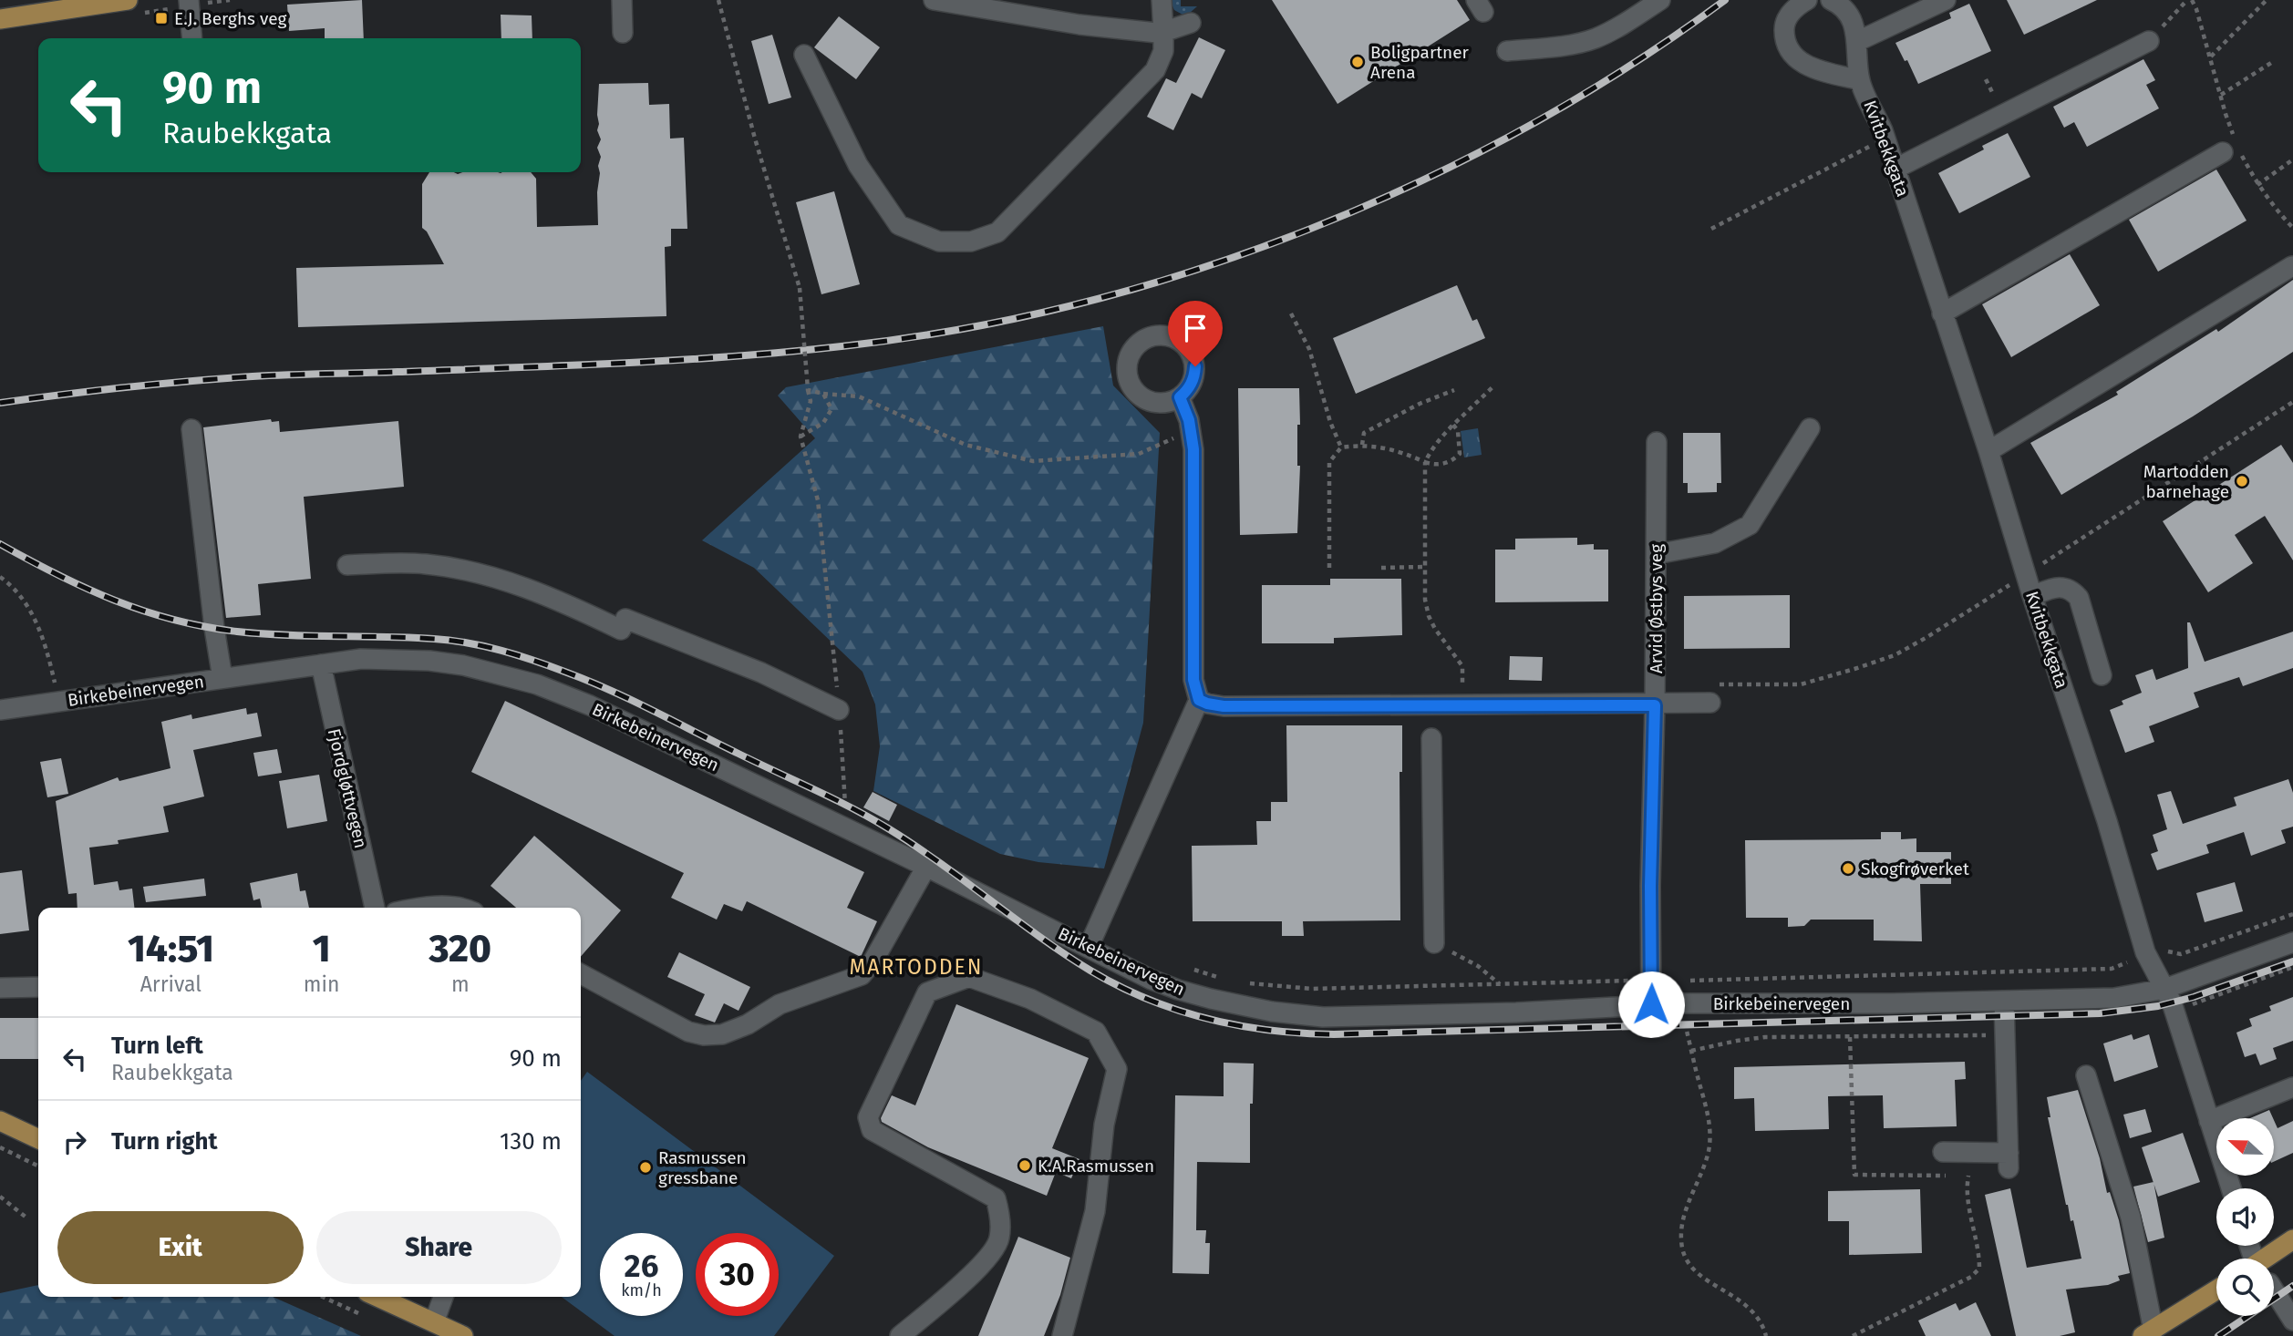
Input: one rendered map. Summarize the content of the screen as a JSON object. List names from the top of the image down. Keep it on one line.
{"streets":{"street":["Kvitbekkgata","Arvid Østbys veg","Birkebeinervegen","Fjordgløttvegen"]},"crossings":[["Kvitbekkgata","Birkebeinervegen"],["Arvid Østbys veg","Birkebeinervegen"],["Birkebeinervegen","Fjordgløttvegen"]],"districts":["MARTODDEN"],"places":{"transit":["E.J. Berghs veg"],"other":["Boligpartner Arena","Martodden barnehage","Skogfrøverket","K.A.Rasmussen","Rasmussen gressbane"]},"north":"left","page":{"turn":["90 m","Raubekkgata"],"eta":["14:51","Arrival","1","min","320","m"],"list":[{"name":"Turn left","note":"Raubekkgata","value":"90 m"},{"name":"Turn right","value":"130 m"}],"buttons":["Exit","Share"],"speed":"26 km/h","limit":"30"}}
